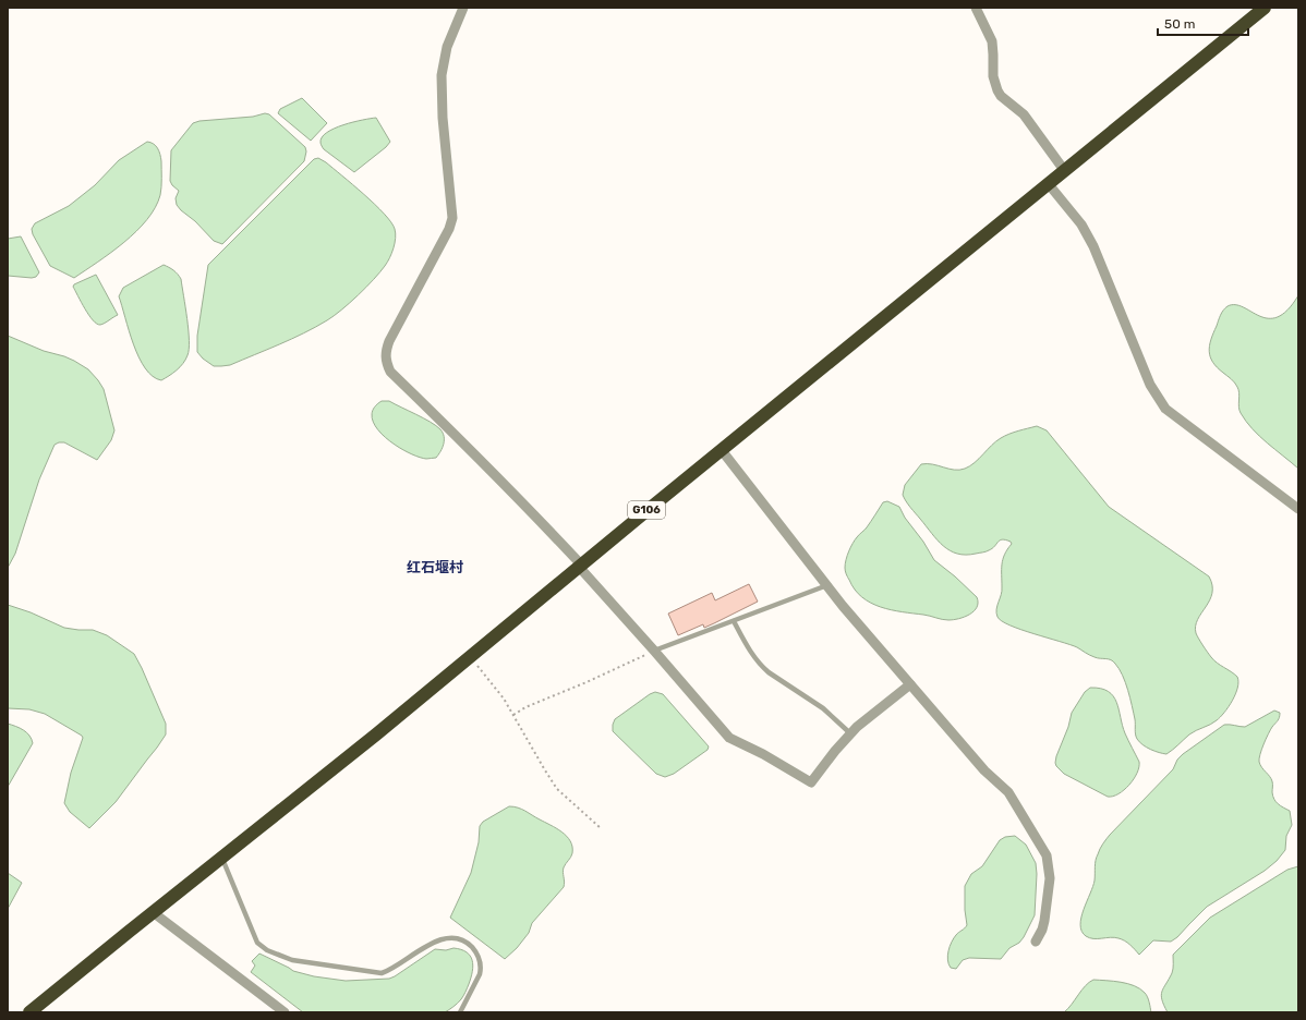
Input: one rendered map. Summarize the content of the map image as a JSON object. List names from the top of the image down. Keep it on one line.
{"streets":{"highway":["G106"]},"districts":["红石堰村"],"scale_bar":"50 m"}
